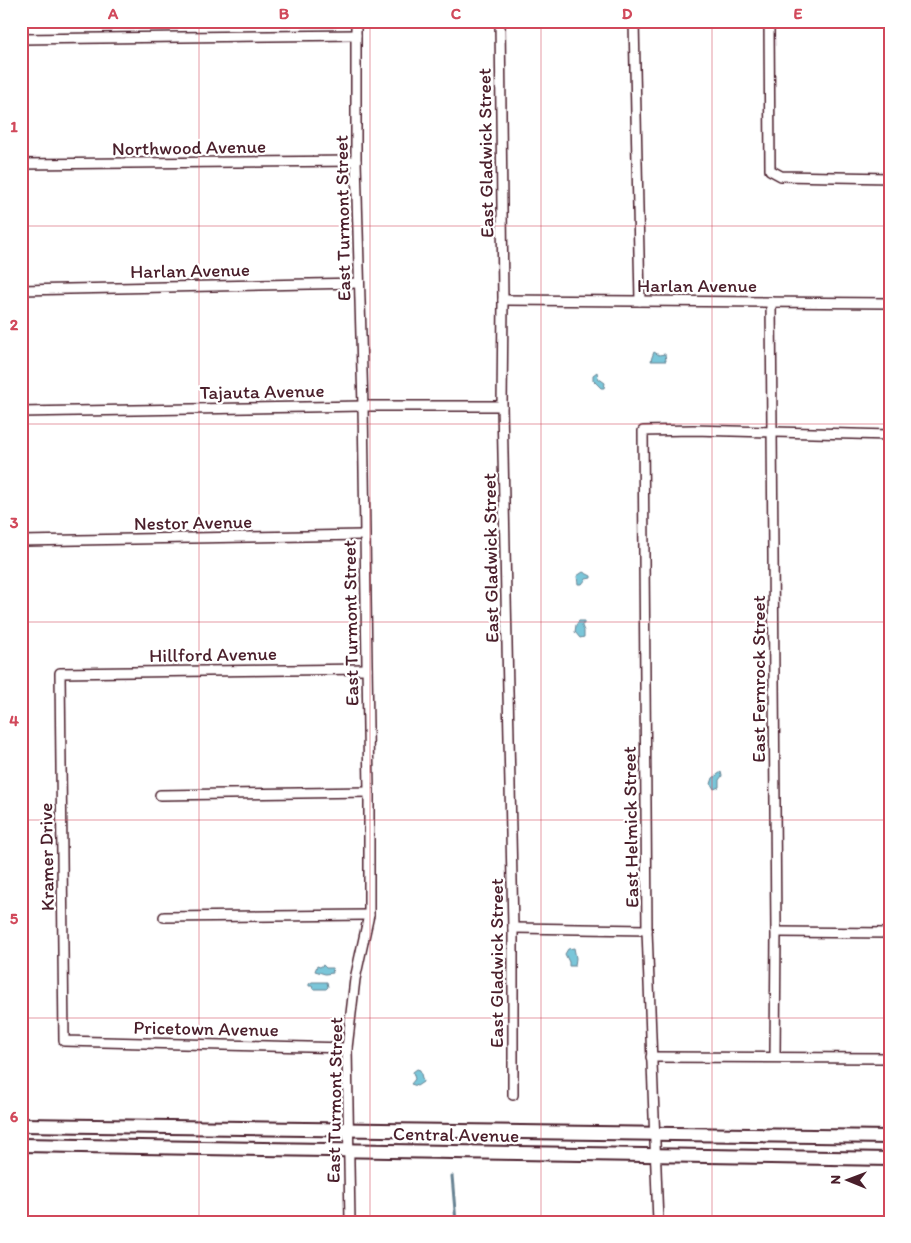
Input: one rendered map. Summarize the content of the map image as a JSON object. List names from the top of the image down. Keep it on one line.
{"streets":{"main road":["Central Avenue"],"street":["Northwood Avenue","East Gladwick Street","East Turmont Street","Harlan Avenue","Tajauta Avenue","Nestor Avenue","Hillford Avenue","East Fernrock Street","East Helmick Street","Kramer Drive","Pricetown Avenue"]},"crossings":[["Northwood Avenue","East Turmont Street"],["East Gladwick Street","Harlan Avenue"],["East Gladwick Street","Tajauta Avenue"],["East Turmont Street","Harlan Avenue"],["East Turmont Street","Tajauta Avenue"],["East Turmont Street","Nestor Avenue"],["East Turmont Street","Hillford Avenue"],["East Turmont Street","Pricetown Avenue"],["East Turmont Street","Central Avenue"],["Harlan Avenue","East Fernrock Street"],["Hillford Avenue","Kramer Drive"],["East Fernrock Street","East Helmick Street"],["East Helmick Street","Central Avenue"],["Kramer Drive","Pricetown Avenue"]],"north":"left","grid":{"columns":["A","B","C","D","E"],"rows":["1","2","3","4","5","6"]}}
